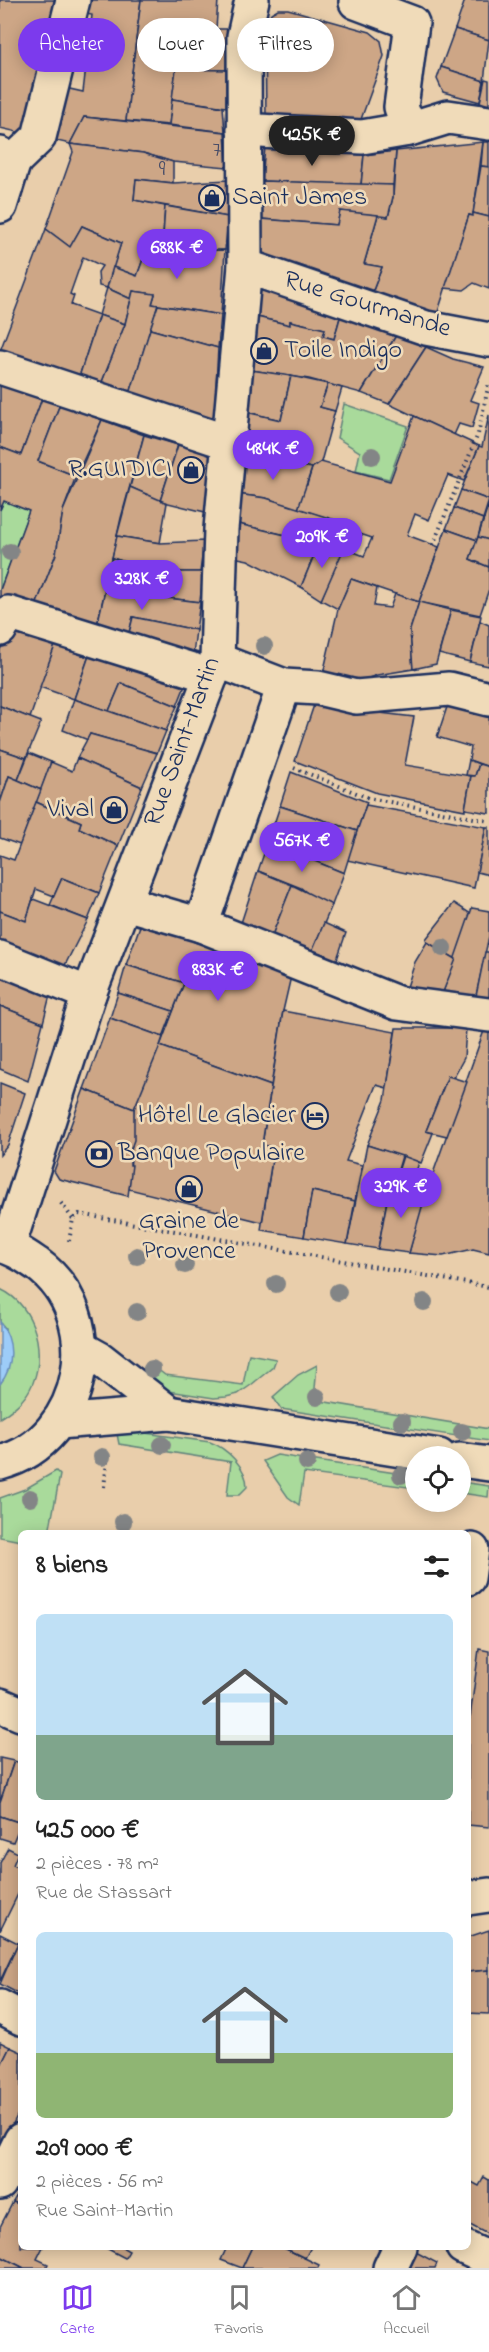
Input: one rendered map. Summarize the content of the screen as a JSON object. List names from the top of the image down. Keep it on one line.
{"streets":{"street":["Rue Gourmande","Rue Saint-Martin"]},"crossings":[["Rue Gourmande","Rue Saint-Martin"]],"places":{"shop":["Saint James","Toile Indigo","R.GUIDICI","Vival","Graine de Provence"],"hotel":["Hôtel Le Glacier"],"bank":["Banque Populaire"]},"house_numbers":["7","9"],"page":{"chip":["Acheter","Louer","Filtres"],"price":["425K €","688K €","484K €","209K €","328K €","567K €","883K €","329K €"],"heading":"8 biens","list":[{"name":"425 000 €","note":"2 pièces · 78 m² · Rue de Stassart"},{"name":"209 000 €","note":"2 pièces · 56 m² · Rue Saint-Martin"}],"tabs":["Carte","Favoris","Accueil"]}}
